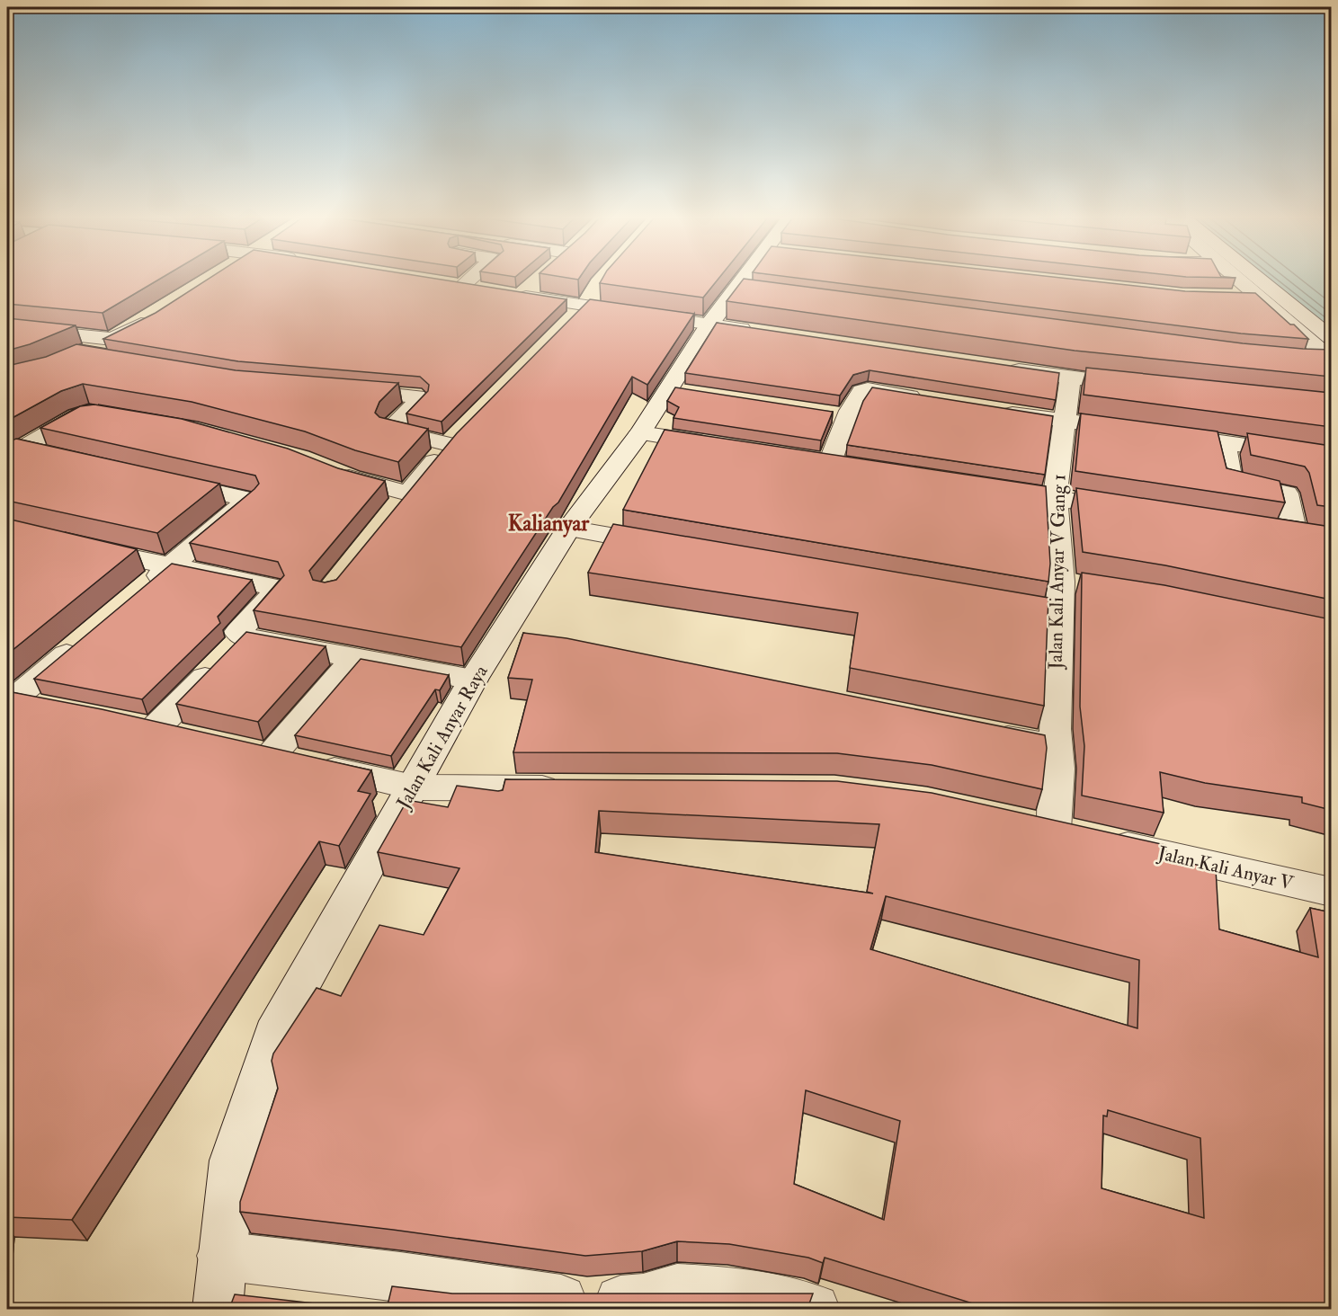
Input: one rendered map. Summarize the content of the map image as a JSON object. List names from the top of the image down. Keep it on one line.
{"streets":{"street":["Jalan Kali Anyar V Gang 1","Jalan Kali Anyar Raya","Jalan Kali Anyar V"]},"crossings":[["Jalan Kali Anyar V Gang 1","Jalan Kali Anyar V"]],"districts":["Kalianyar"]}
